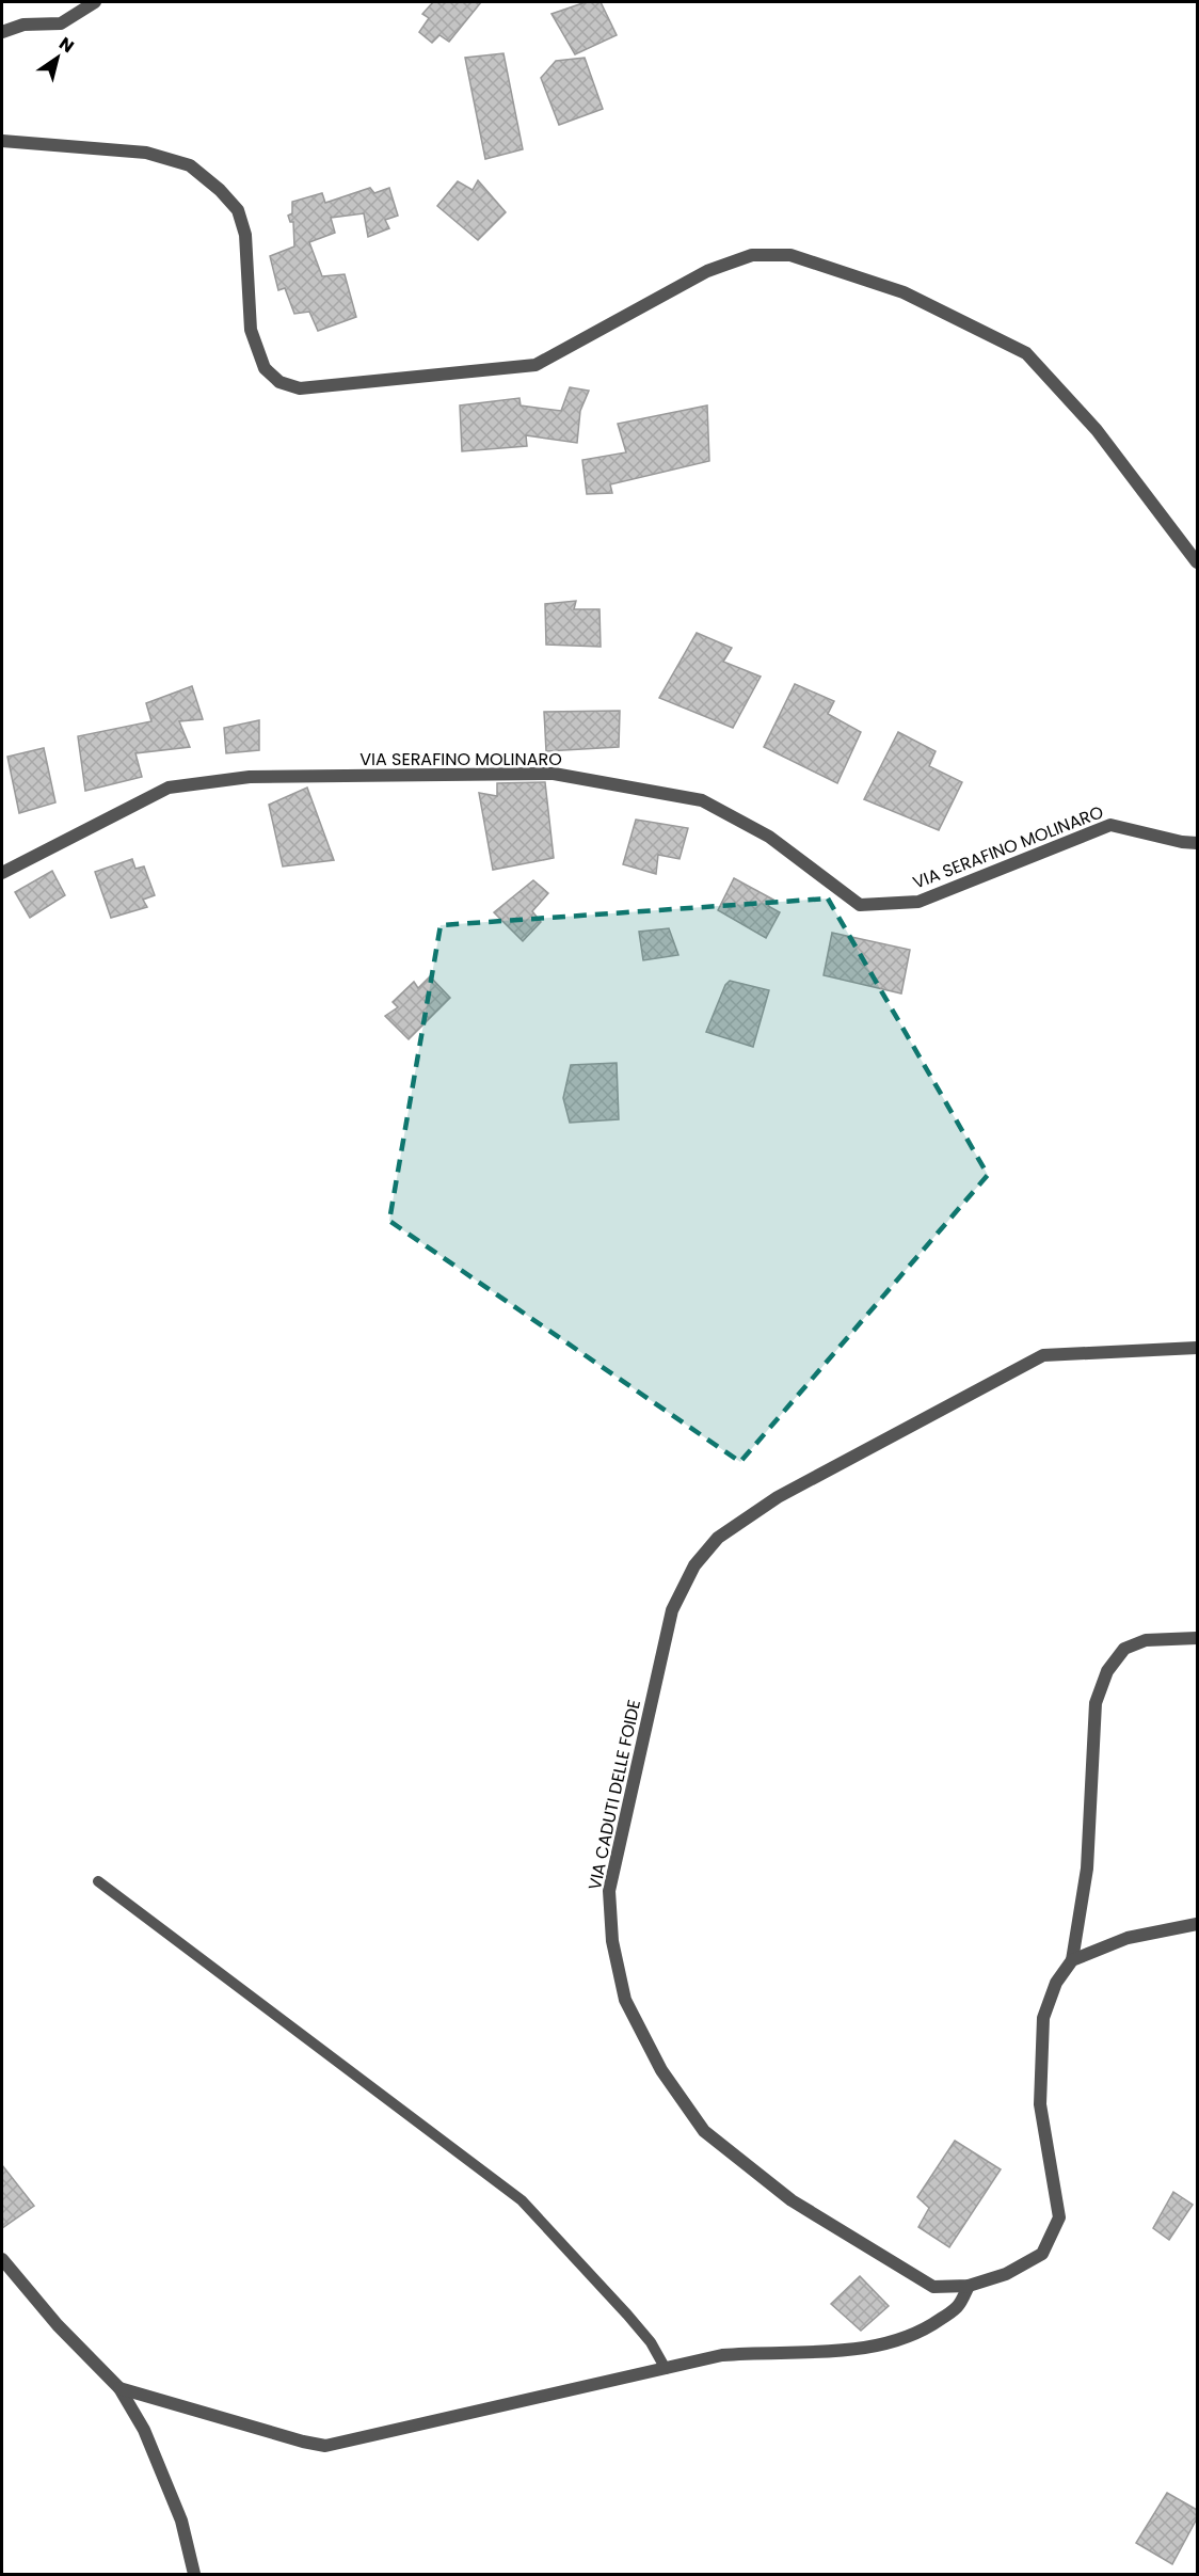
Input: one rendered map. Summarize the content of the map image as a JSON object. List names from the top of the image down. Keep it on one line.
{"streets":{"street":["VIA SERAFINO MOLINARO","VIA CADUTI DELLE FOIDE"]},"north":"top right"}
